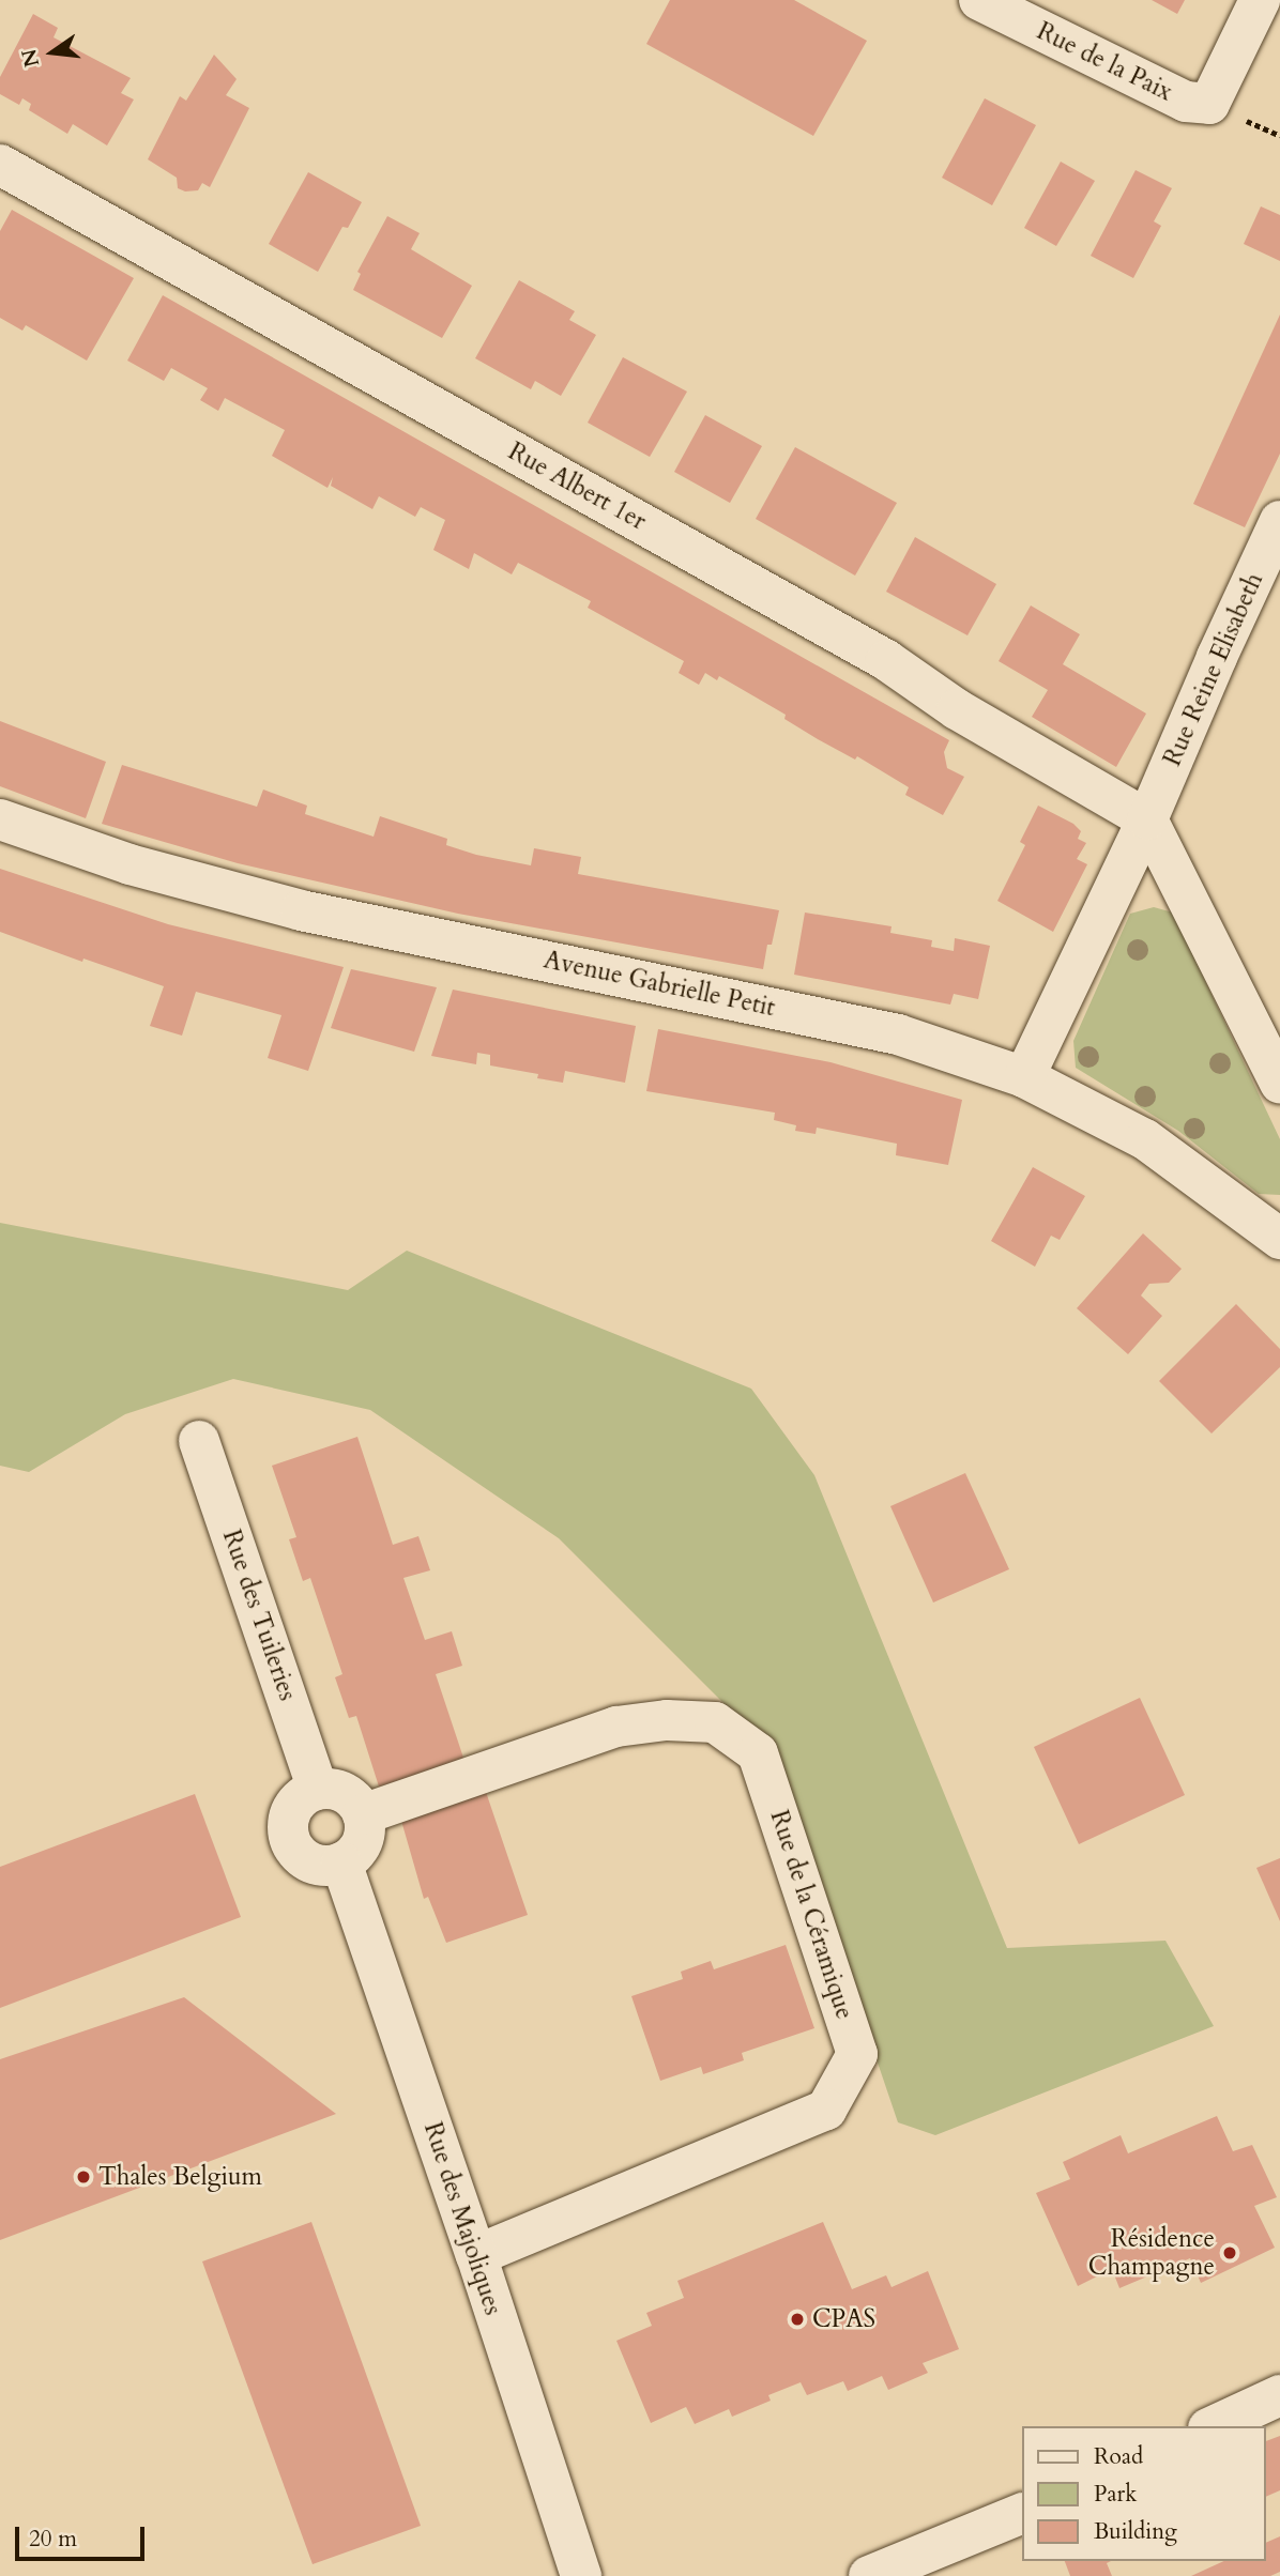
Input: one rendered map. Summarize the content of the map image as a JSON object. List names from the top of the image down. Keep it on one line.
{"streets":{"street":["Rue de la Paix","Rue Albert 1er","Rue Reine Elisabeth","Avenue Gabrielle Petit","Rue des Tuileries","Rue de la Céramique","Rue des Majoliques"]},"crossings":[["Rue Albert 1er","Rue Reine Elisabeth"],["Rue Reine Elisabeth","Avenue Gabrielle Petit"],["Rue des Tuileries","Rue de la Céramique"],["Rue des Tuileries","Rue des Majoliques"],["Rue de la Céramique","Rue des Majoliques"]],"places":["Thales Belgium","Résidence Champagne","CPAS"],"legend":["Road","Park","Building"],"scale_bar":"20 m","north":"left"}
